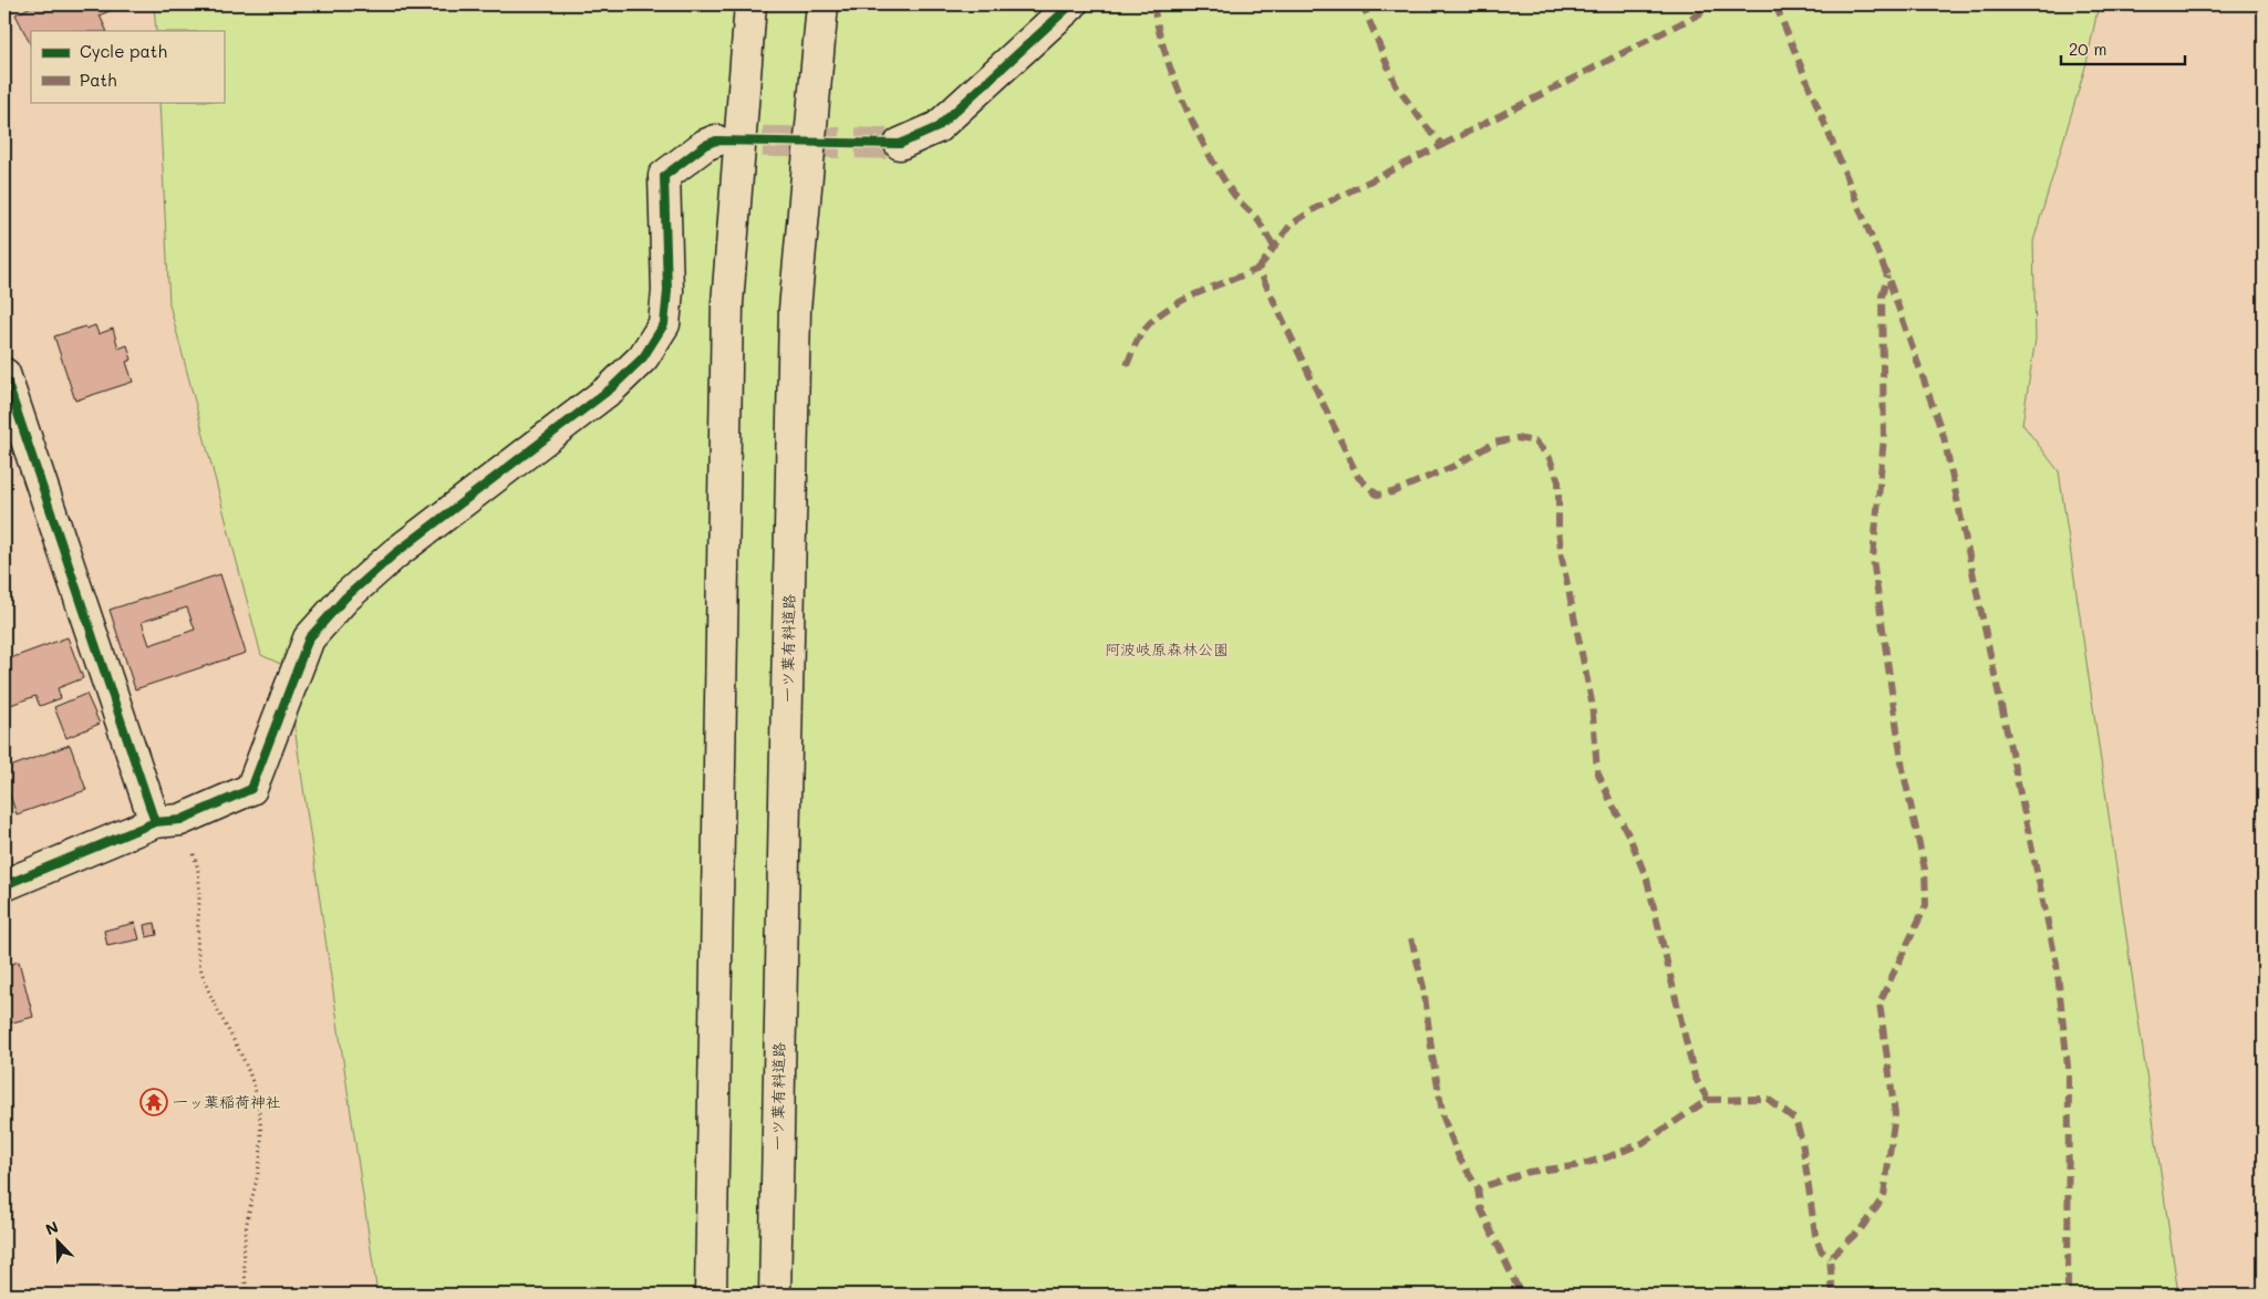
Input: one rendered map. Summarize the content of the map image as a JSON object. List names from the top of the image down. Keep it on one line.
{"streets":{"main road":["一ツ葉有料道路"]},"parks":["阿波岐原森林公園"],"places":{"temple":["一ッ葉稲荷神社"]},"legend":["Cycle path","Path"],"scale_bar":"20 m","north":"top left"}
